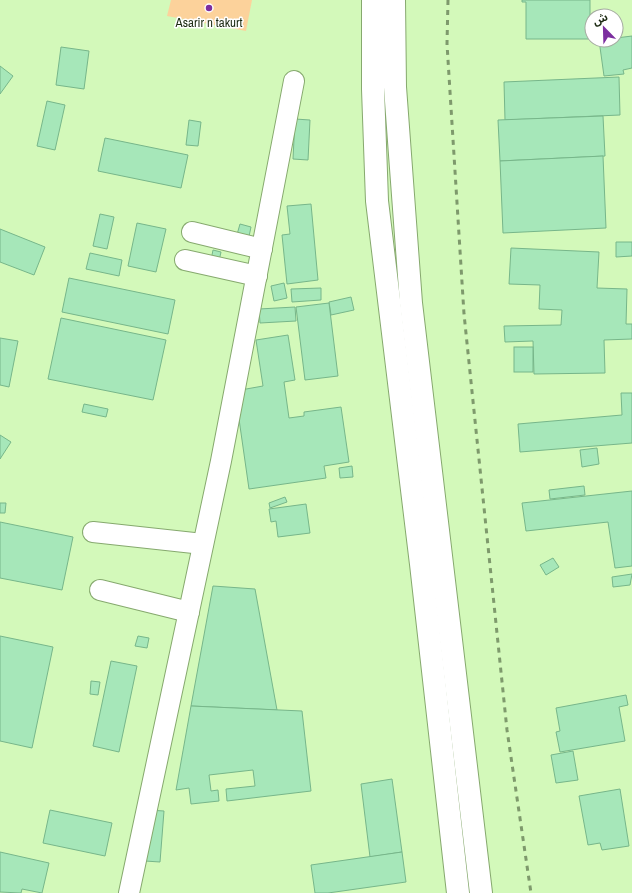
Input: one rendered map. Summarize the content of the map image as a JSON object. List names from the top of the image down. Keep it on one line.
{"places":["Asarir n takurt"],"north":"top left"}
